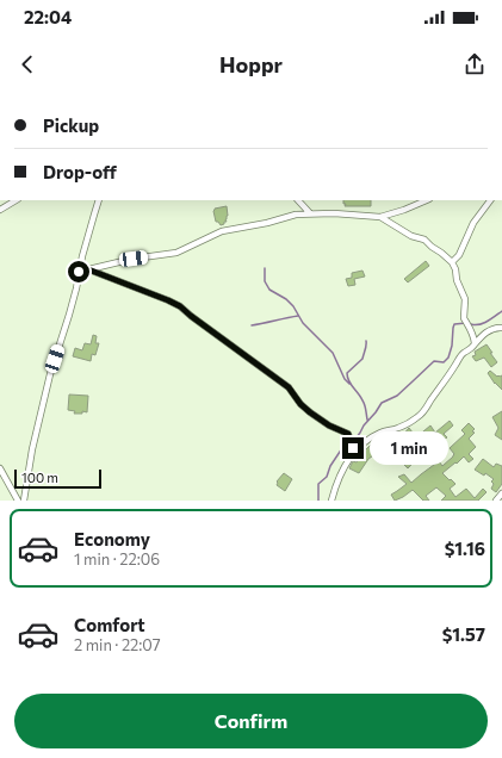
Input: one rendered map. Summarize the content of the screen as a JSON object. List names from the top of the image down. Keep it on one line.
{"scale_bar":"100 m","page":{"status":"22:04","header":"Hoppr","banner":["Pickup","Drop-off"],"bubble":"1 min","scale":"100 m","list":[{"name":"Economy","note":"1 min · 22:06","value":"$1.16"},{"name":"Comfort","note":"2 min · 22:07","value":"$1.57"}],"buttons":"Confirm"}}
